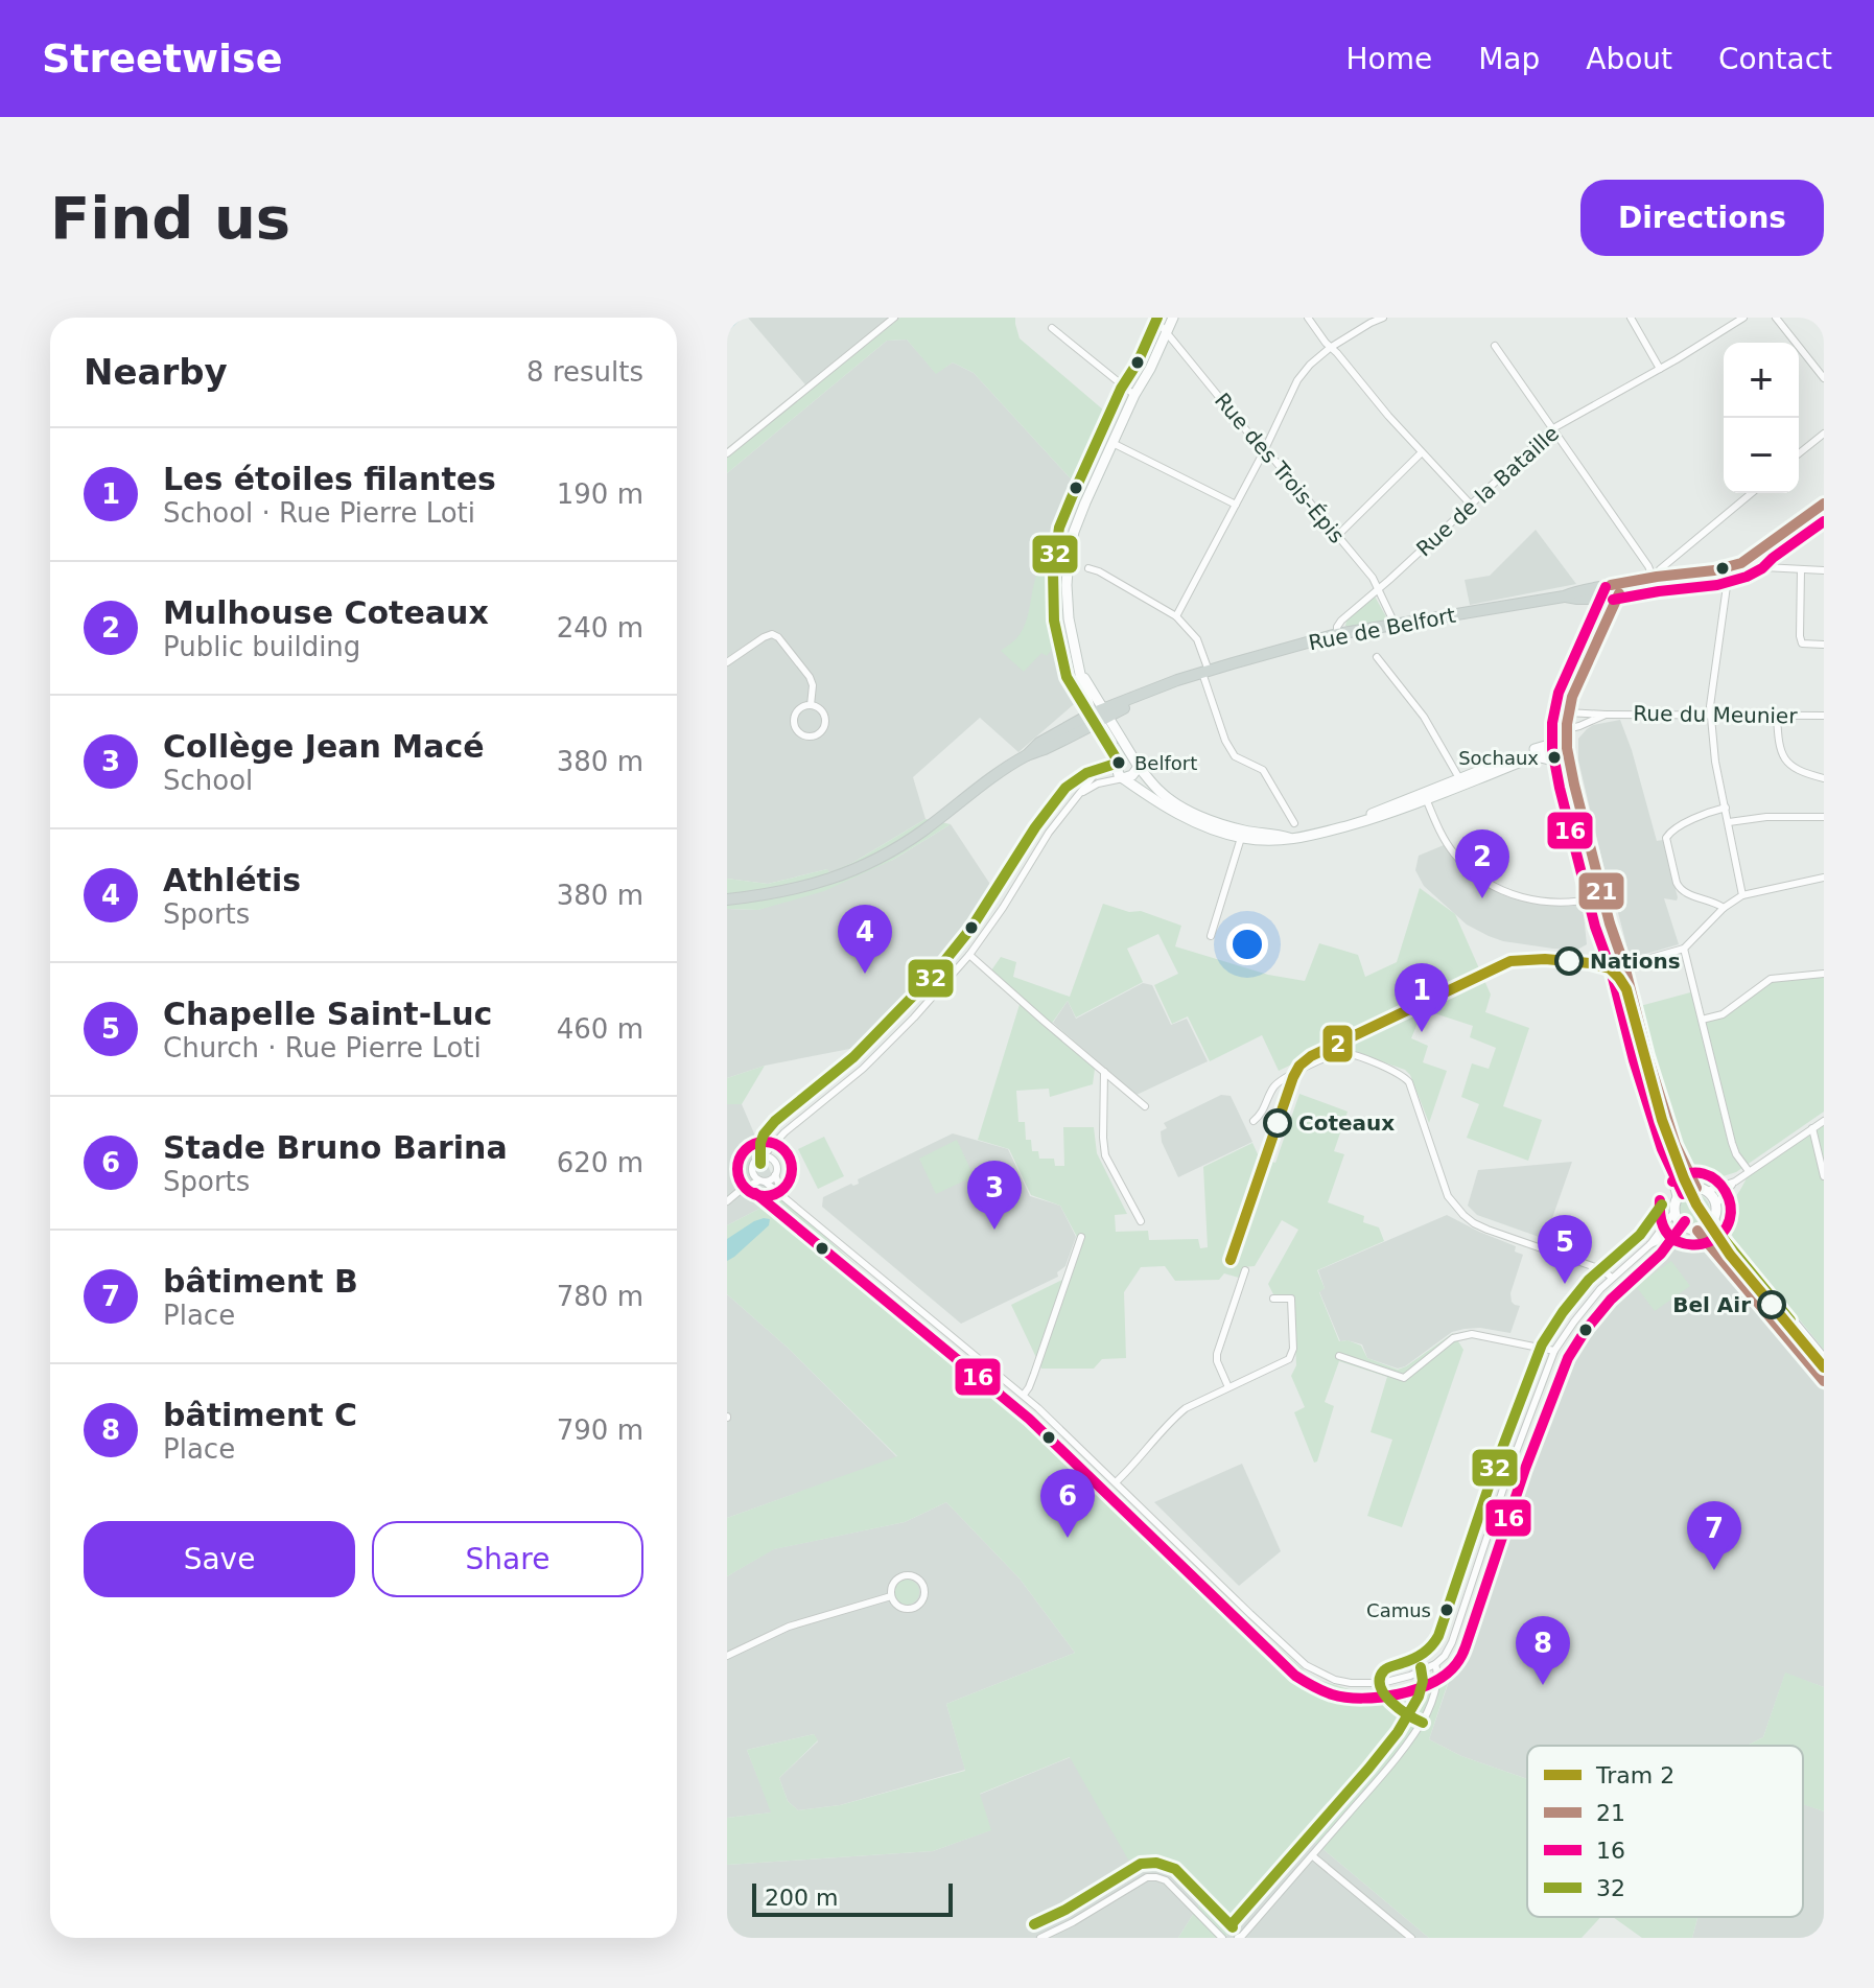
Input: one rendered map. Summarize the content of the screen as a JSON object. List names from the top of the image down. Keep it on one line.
{"streets":{"main road":["Rue de Belfort"],"street":["Rue des Trois-Épis","Rue de la Bataille","Rue du Meunier"]},"crossings":[["Rue des Trois-Épis","Rue de la Bataille"],["Rue des Trois-Épis","Rue de Belfort"],["Rue de la Bataille","Rue de Belfort"]],"places":["Sochaux","Belfort","Nations","Coteaux","Bel Air","Camus"],"lines":["transit line 32","transit line 21","transit line 16","tram line 2"],"legend":["Tram 2","21","16","32"],"scale_bar":"200 m","page":{"header":"Streetwise","nav":["Home","Map","About","Contact"],"buttons":["Directions",["Save","Share"]],"title":"Find us","heading":["Nearby","8 results"],"map_buttons":["+","−"],"list":[{"mark":"1","name":"Les étoiles filantes","note":"School · Rue Pierre Loti","value":"190 m"},{"mark":"2","name":"Mulhouse Coteaux","note":"Public building","value":"240 m"},{"mark":"3","name":"Collège Jean Macé","note":"School","value":"380 m"},{"mark":"4","name":"Athlétis","note":"Sports","value":"380 m"},{"mark":"5","name":"Chapelle Saint-Luc","note":"Church · Rue Pierre Loti","value":"460 m"},{"mark":"6","name":"Stade Bruno Barina","note":"Sports","value":"620 m"},{"mark":"7","name":"bâtiment B","note":"Place","value":"780 m"},{"mark":"8","name":"bâtiment C","note":"Place","value":"790 m"}],"pins":["2","4","1","3","5","6","7","8"],"scale":"200 m"}}
